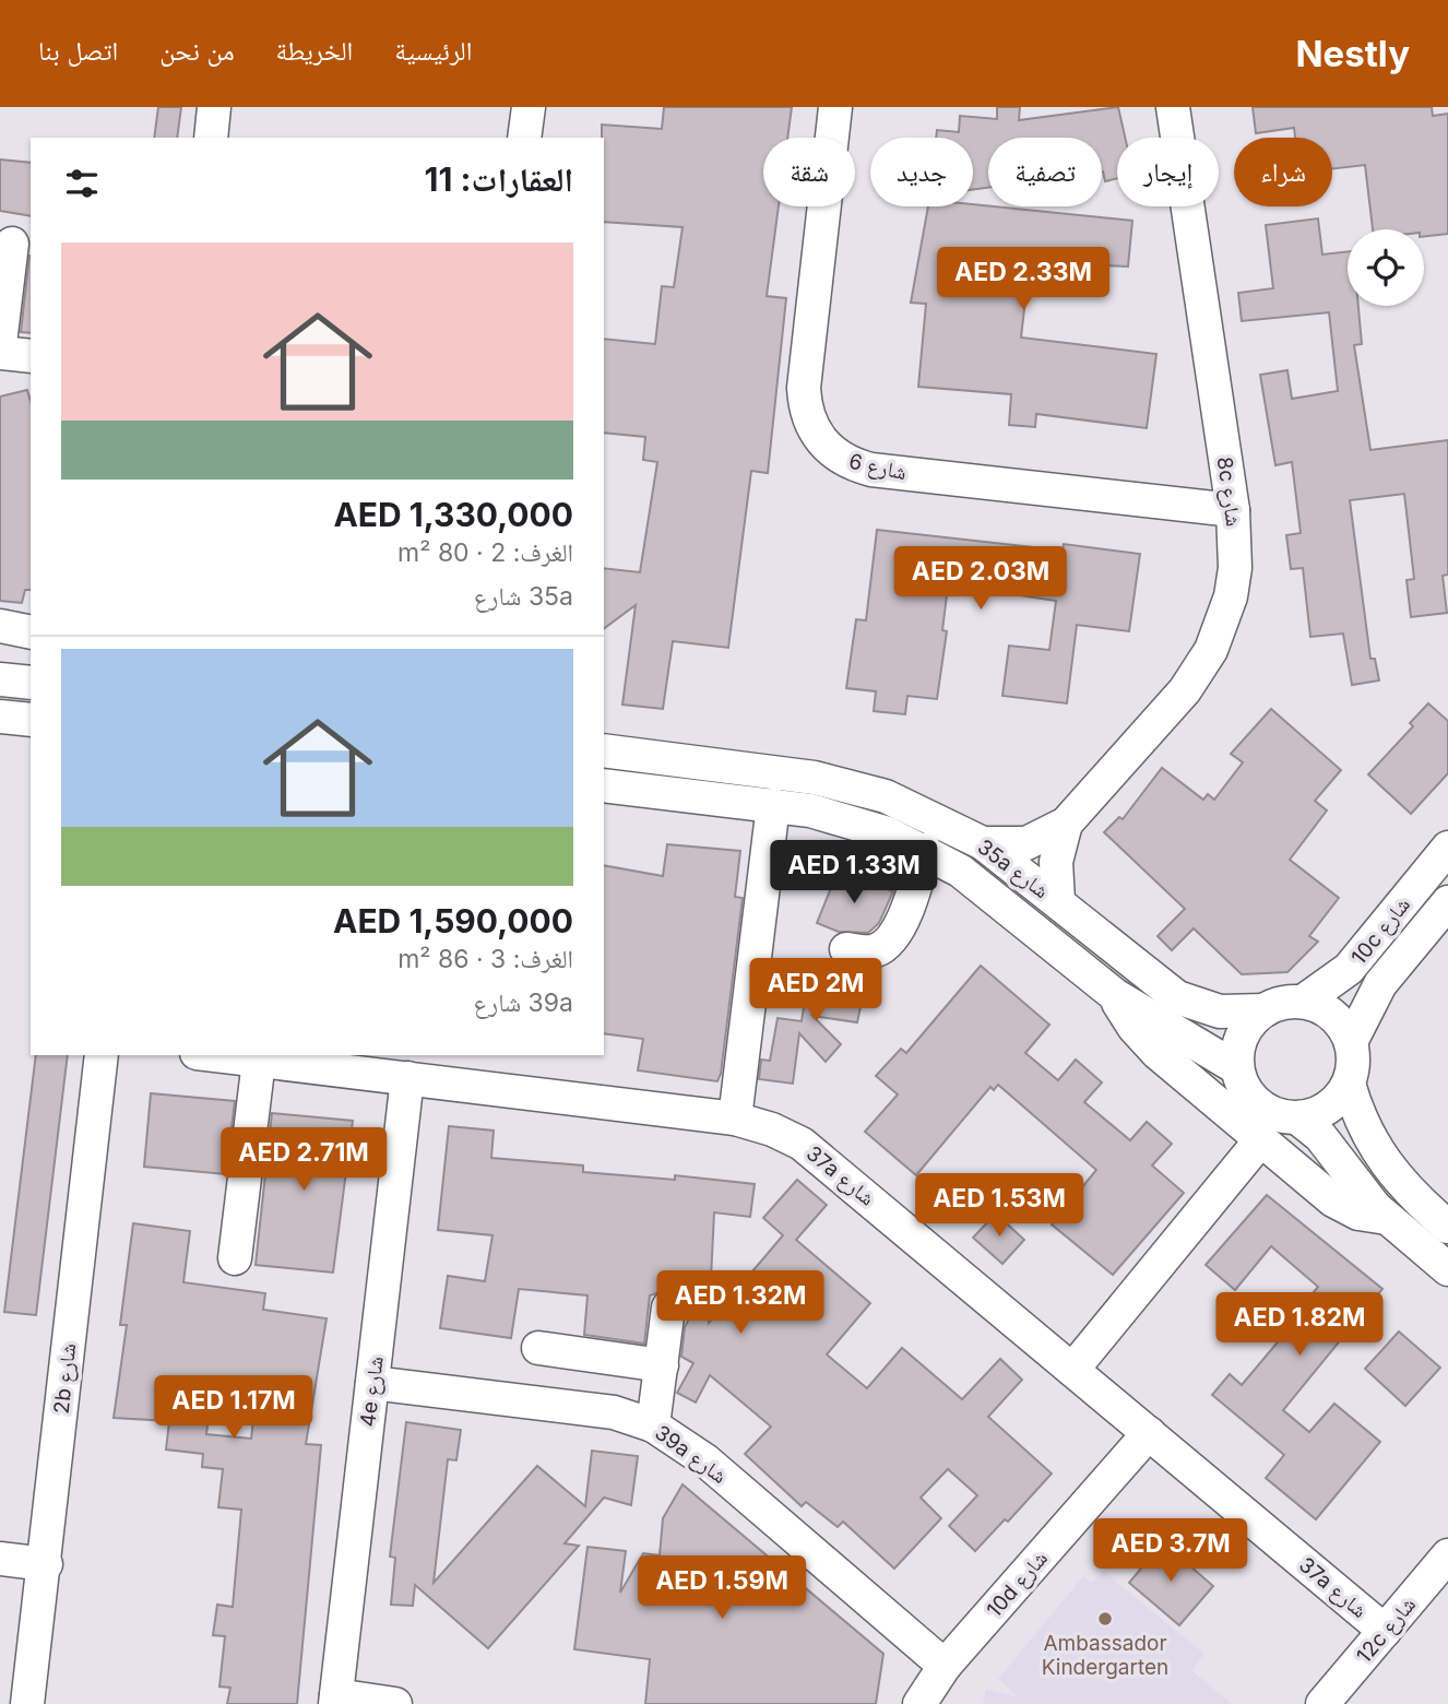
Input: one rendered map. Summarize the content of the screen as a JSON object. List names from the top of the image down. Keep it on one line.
{"streets":{"street":["شارع 6","8c شارع","35a شارع","10c شارع","37a شارع","2b شارع","4e شارع","39a شارع","10d شارع","12c شارع"]},"crossings":[["شارع 6","8c شارع"],["8c شارع","35a شارع"],["35a شارع","10c شارع"],["37a شارع","4e شارع"],["37a شارع","10d شارع"],["37a شارع","12c شارع"],["4e شارع","39a شارع"],["39a شارع","10d شارع"]],"places":["Ambassador Kindergarten"],"page":{"header":"Nestly","nav":["الرئيسية","الخريطة","من نحن","اتصل بنا"],"chip":["شراء","إيجار","تصفية","جديد","شقة"],"heading":"العقارات: 11","list":[{"name":"AED 1,330,000","note":"الغرف: 2 · 80 m² · 35a شارع"},{"name":"AED 1,590,000","note":"الغرف: 3 · 86 m² · 39a شارع"}],"price":["AED 2.33M","AED 2.03M","AED 1.33M","AED 2M","AED 2.71M","AED 1.53M","AED 1.32M","AED 1.82M","AED 1.17M","AED 3.7M","AED 1.59M"]}}
